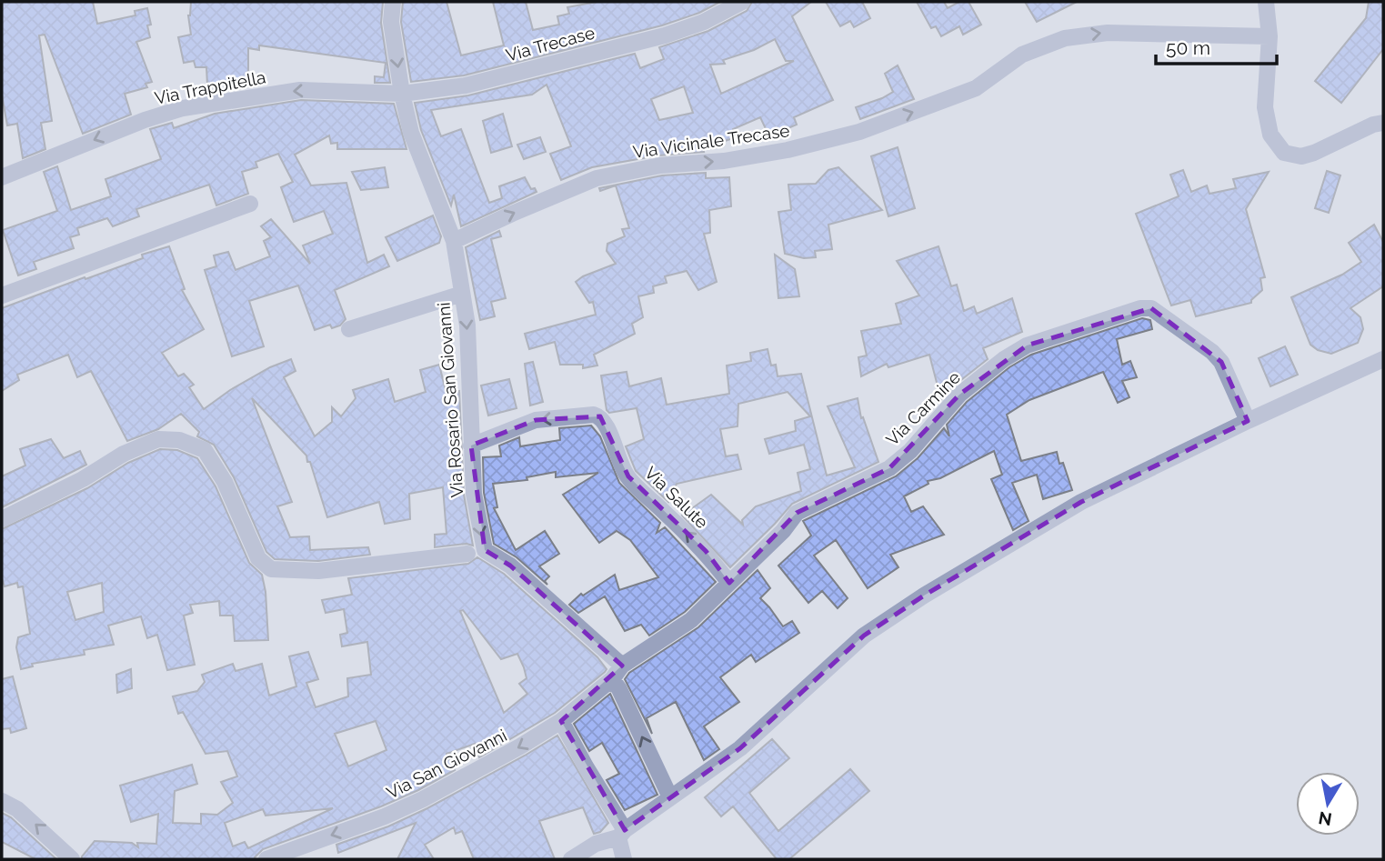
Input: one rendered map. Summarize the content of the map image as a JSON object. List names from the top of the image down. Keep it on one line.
{"streets":{"street":["Via Trecase","Via Trappitella","Via Vicinale Trecase","Via Rosario San Giovanni","Via Carmine","Via Salute","Via San Giovanni"]},"crossings":[["Via Trecase","Via Trappitella"],["Via Trecase","Via Rosario San Giovanni"],["Via Vicinale Trecase","Via Rosario San Giovanni"],["Via Rosario San Giovanni","Via Carmine"],["Via Rosario San Giovanni","Via Salute"],["Via Rosario San Giovanni","Via San Giovanni"],["Via Carmine","Via Salute"],["Via Carmine","Via San Giovanni"]],"one_way":["Via Vicinale Trecase","Via Rosario San Giovanni","Via Salute","Via San Giovanni"],"scale_bar":"50 m","north":"bottom"}
